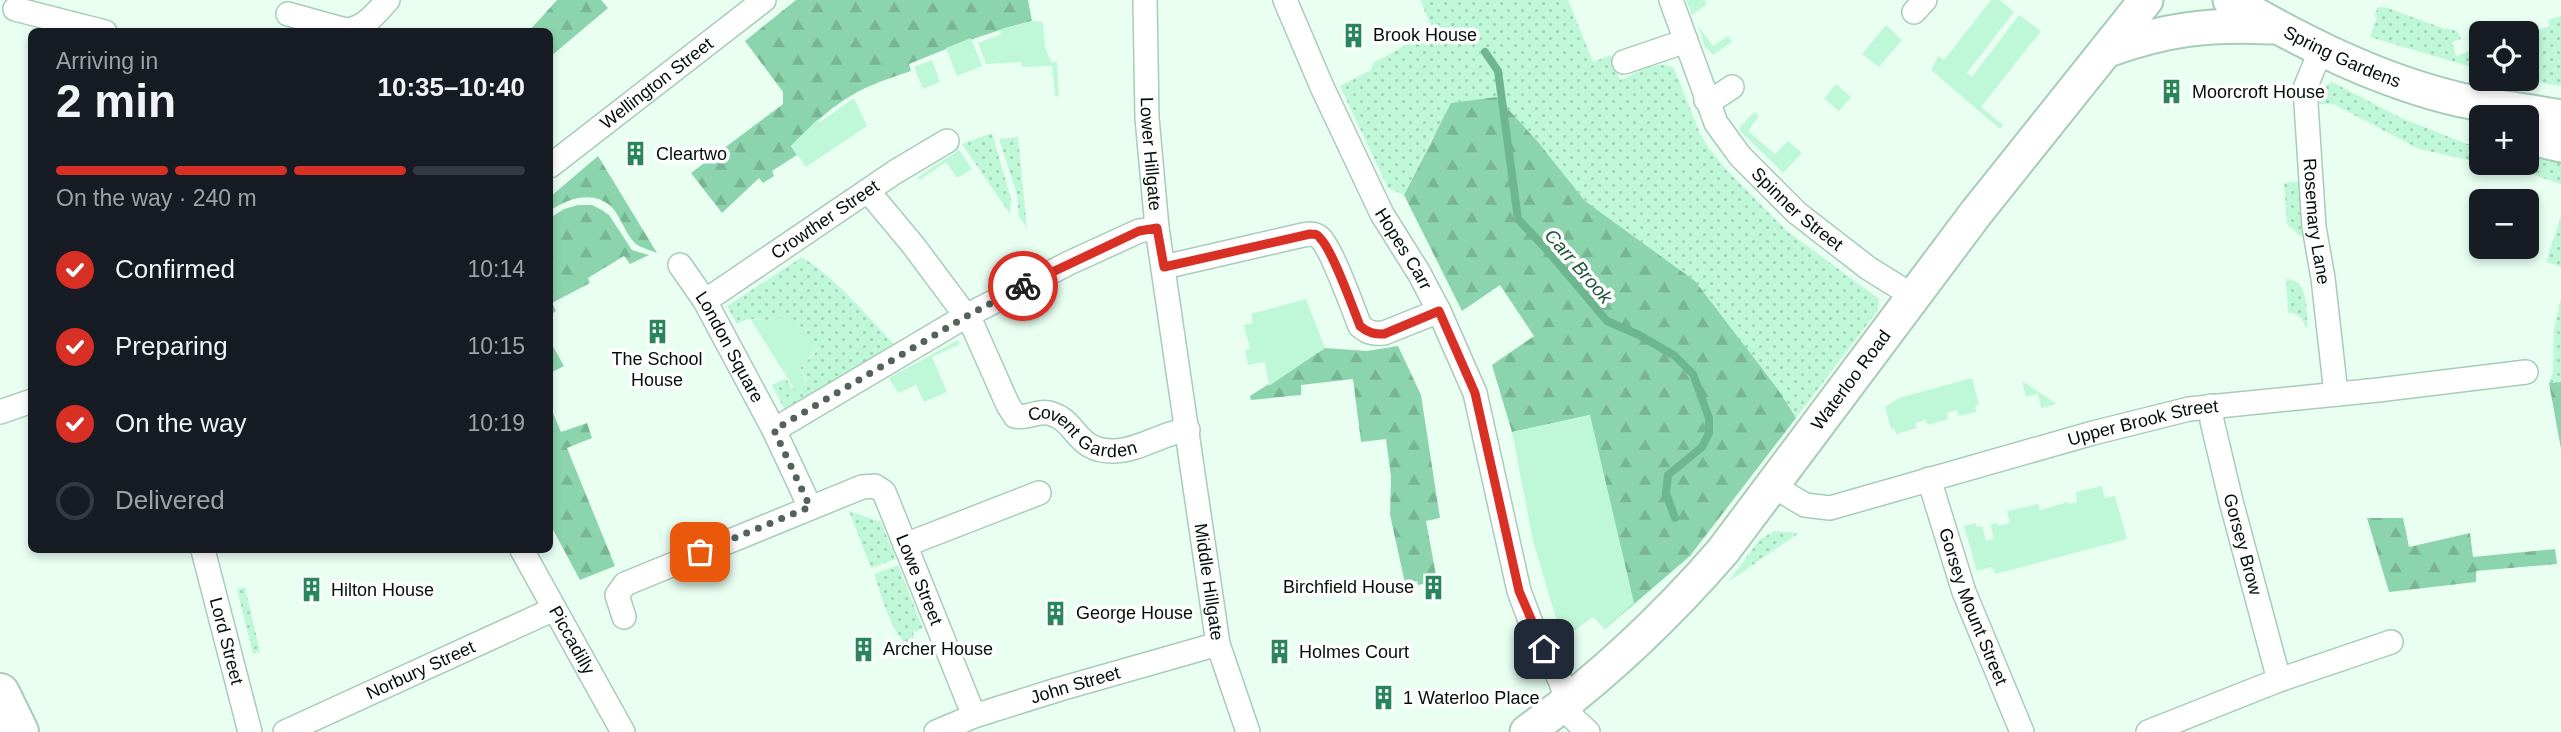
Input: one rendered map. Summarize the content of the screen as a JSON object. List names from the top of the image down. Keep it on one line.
{"streets":{"main road":["Spring Gardens","Waterloo Road"],"street":["Wellington Street","Lower Hillgate","Spinner Street","Crowther Street","Rosemary Lane","Hopes Carr","London Square","Upper Brook Street","Covent Garden","Gorsey Brow","Lowe Street","Middle Hillgate","Gorsey Mount Street","Lord Street","Piccadilly","Norbury Street","John Street"]},"crossings":[["Spring Gardens","Rosemary Lane"],["Lower Hillgate","Covent Garden"],["Lower Hillgate","Middle Hillgate"],["Spinner Street","Waterloo Road"],["Crowther Street","London Square"],["Rosemary Lane","Upper Brook Street"],["Hopes Carr","Waterloo Road"],["London Square","Lowe Street"],["Waterloo Road","Upper Brook Street"],["Upper Brook Street","Gorsey Brow"],["Upper Brook Street","Gorsey Mount Street"],["Covent Garden","Middle Hillgate"],["Lowe Street","John Street"],["Middle Hillgate","John Street"],["Piccadilly","Norbury Street"]],"water":["Carr Brook"],"places":{"building":["Brook House","Moorcroft House","Cleartwo","The School House","Birchfield House","Hilton House","George House","Archer House","Holmes Court","1 Waterloo Place"]},"page":{"map_buttons":["+","−"],"heading":["2 min","Arriving in","10:35–10:40"],"bar":"On the way · 240 m","list":[["Confirmed","10:14"],["Preparing","10:15"],["On the way","10:19"],"Delivered"]}}
